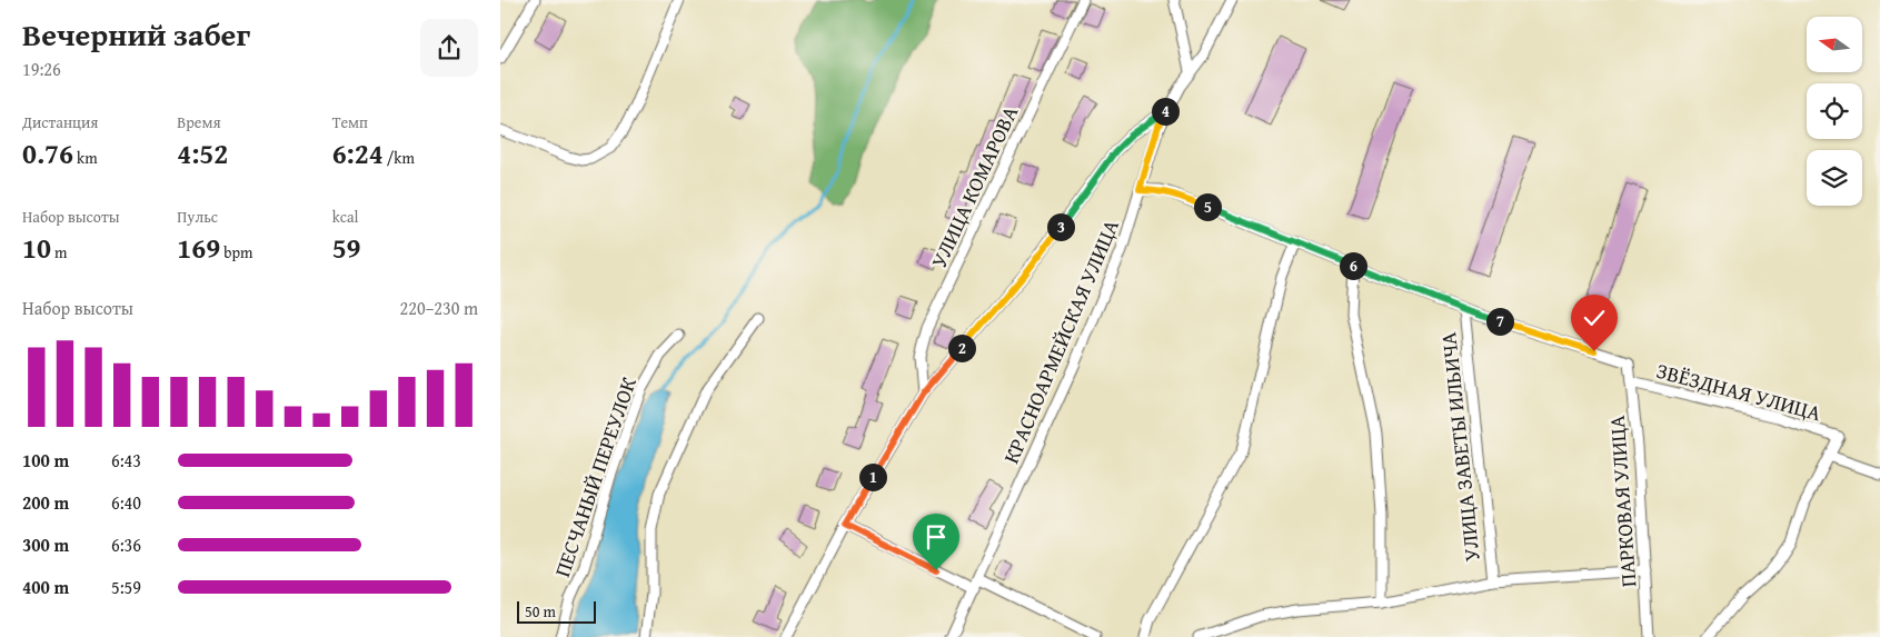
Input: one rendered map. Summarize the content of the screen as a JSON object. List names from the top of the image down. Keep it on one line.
{"streets":{"street":["УЛИЦА КОМАРОВА","КРАСНОАРМЕЙСКАЯ УЛИЦА","ЗВЁЗДНАЯ УЛИЦА","УЛИЦА ЗАВЕТЫ ИЛЬИЧА","ПЕСЧАНЫЙ ПЕРЕУЛОК","ПАРКОВАЯ УЛИЦА"]},"crossings":[["ЗВЁЗДНАЯ УЛИЦА","ПАРКОВАЯ УЛИЦА"],["УЛИЦА ЗАВЕТЫ ИЛЬИЧА","ПАРКОВАЯ УЛИЦА"]],"scale_bar":"50 m","north":"left","page":{"heading":["Вечерний забег","19:26"],"stats":[["Дистанция","0.76 km"],["Время","4:52"],["Темп","6:24 /km"],["Набор высоты","10 m"],["Пульс","169 bpm"],["kcal","59"]],"pins":["4","5","3","6","7","2","1"],"chart":["Набор высоты","220–230 m"],"list":[{"name":"100 m","note":"6:43"},{"name":"200 m","note":"6:40"},{"name":"300 m","note":"6:36"},{"name":"400 m","note":"5:59"}],"scale":"50 m"}}
